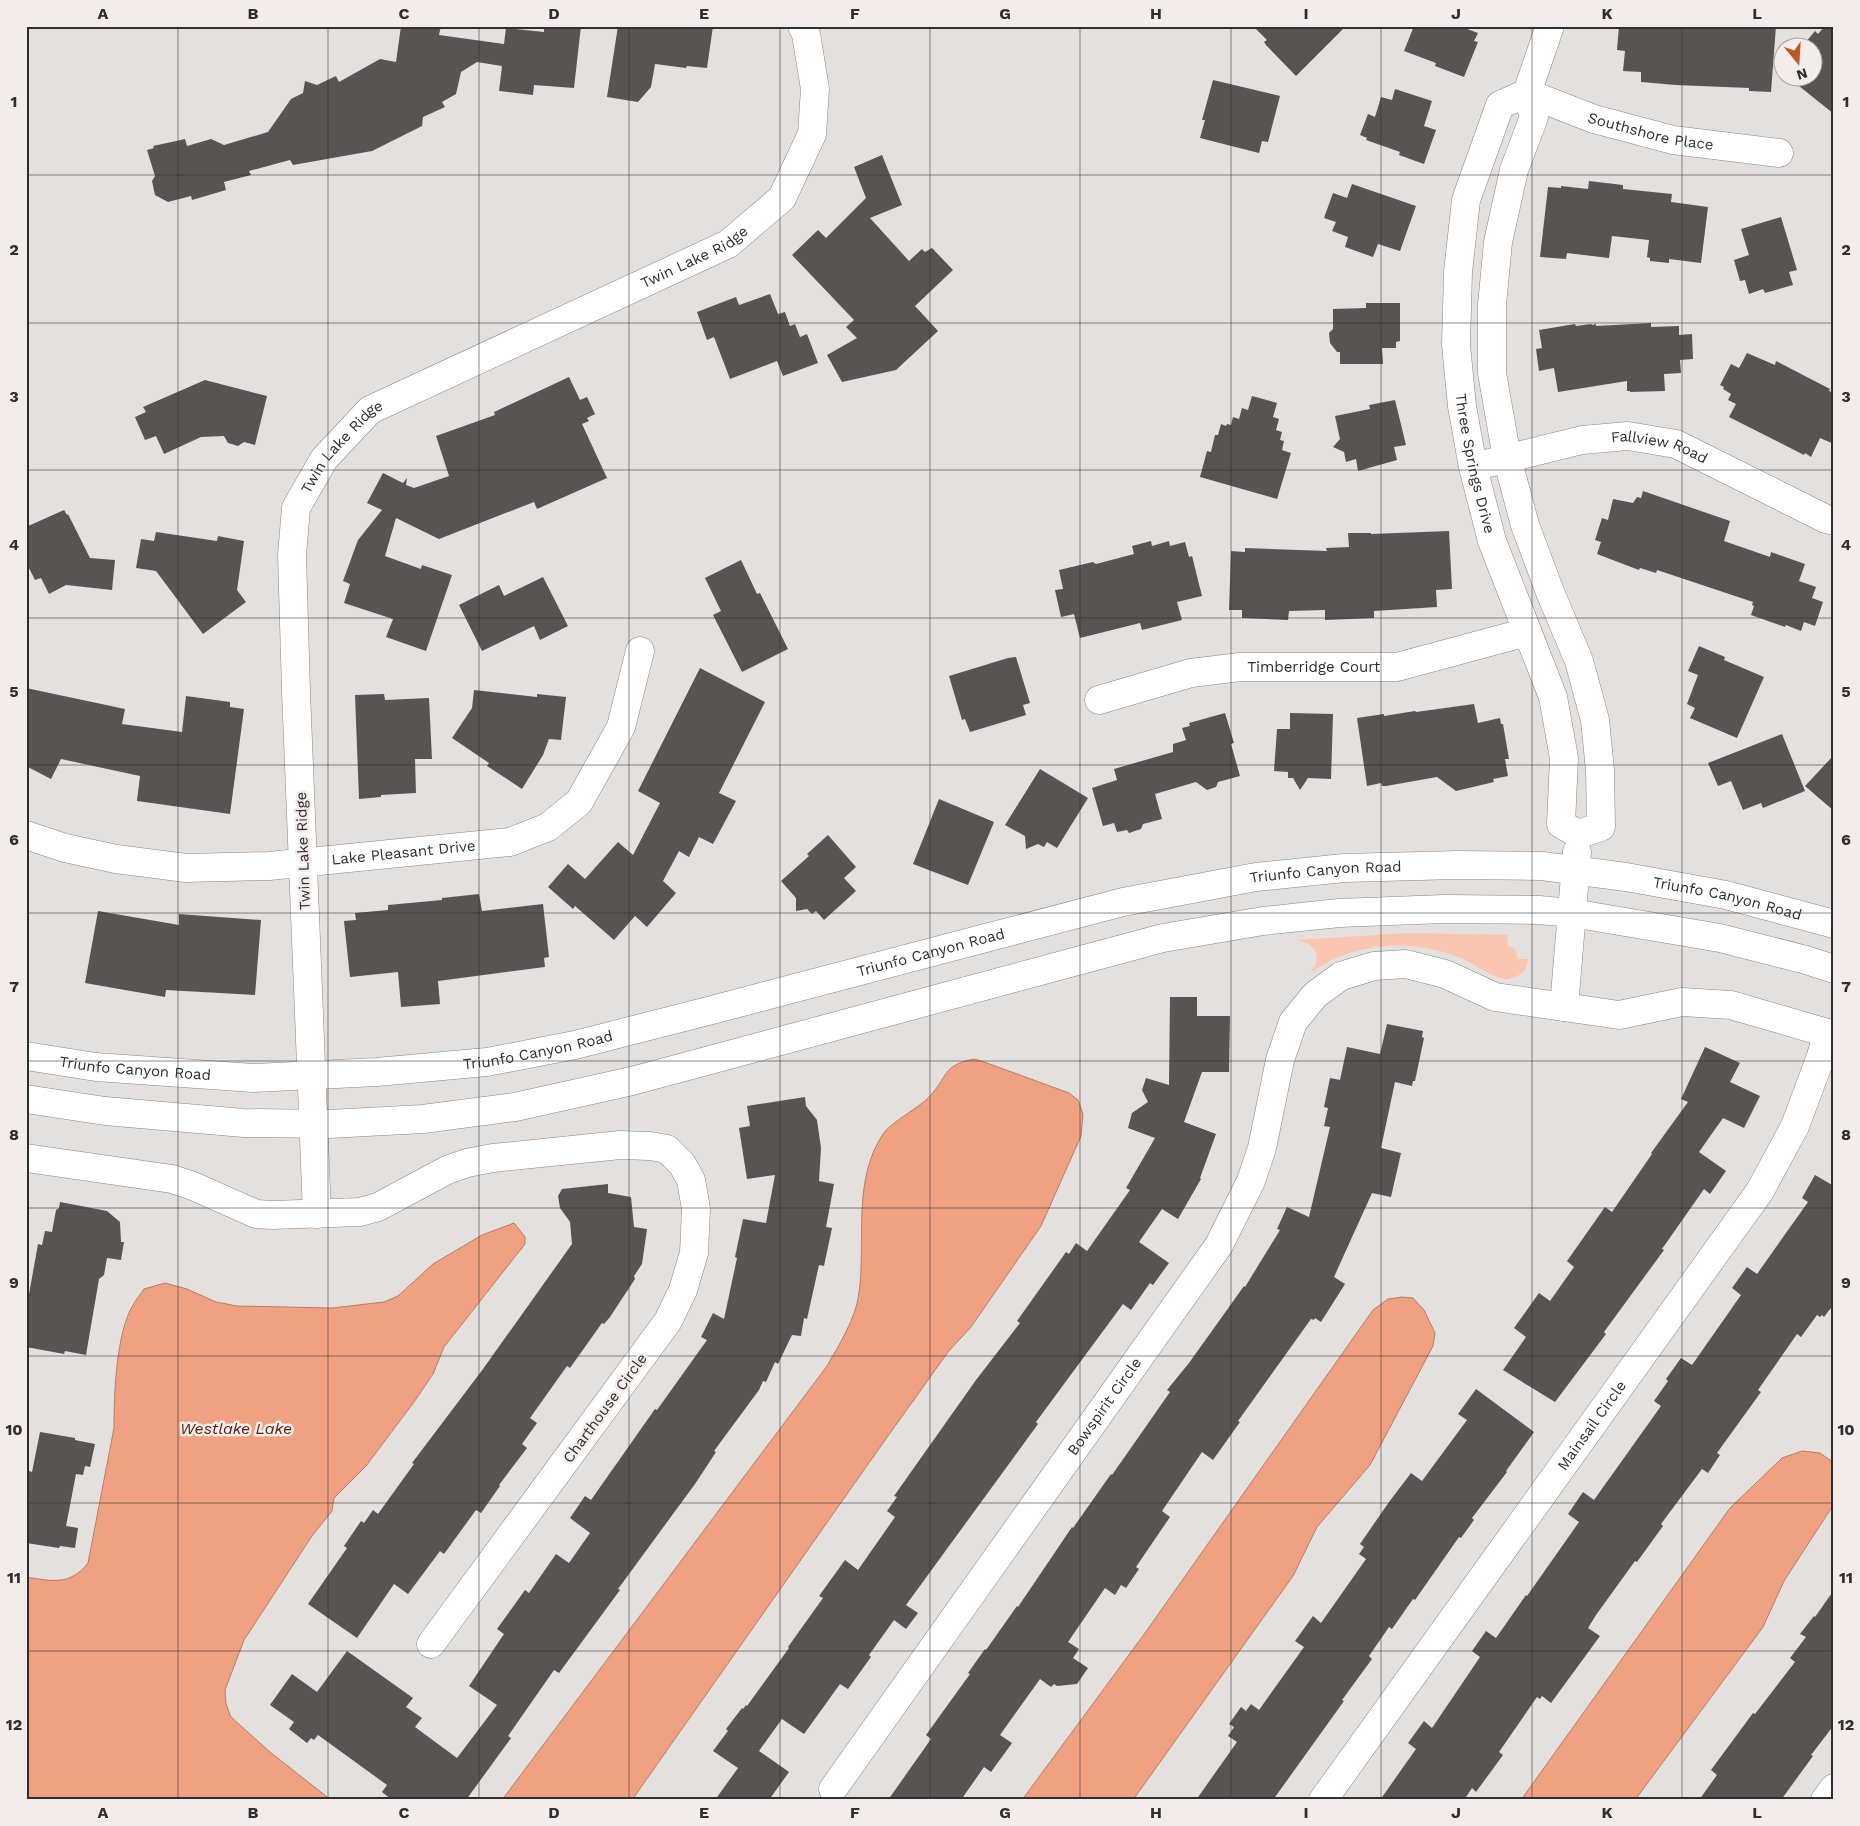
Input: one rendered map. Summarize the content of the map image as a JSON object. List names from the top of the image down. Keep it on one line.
{"streets":{"street":["Southshore Place","Twin Lake Ridge","Fallview Road","Three Springs Drive","Timberridge Court","Lake Pleasant Drive","Triunfo Canyon Road","Bowspirit Circle","Charthouse Circle","Mainsail Circle"]},"crossings":[["Southshore Place","Three Springs Drive"],["Twin Lake Ridge","Lake Pleasant Drive"],["Twin Lake Ridge","Triunfo Canyon Road"],["Fallview Road","Three Springs Drive"],["Three Springs Drive","Timberridge Court"]],"water":["Westlake Lake"],"north":"bottom","grid":{"columns":["A","B","C","D","E","F","G","H","I","J","K","L"],"rows":["1","2","3","4","5","6","7","8","9","10","11","12"]}}
